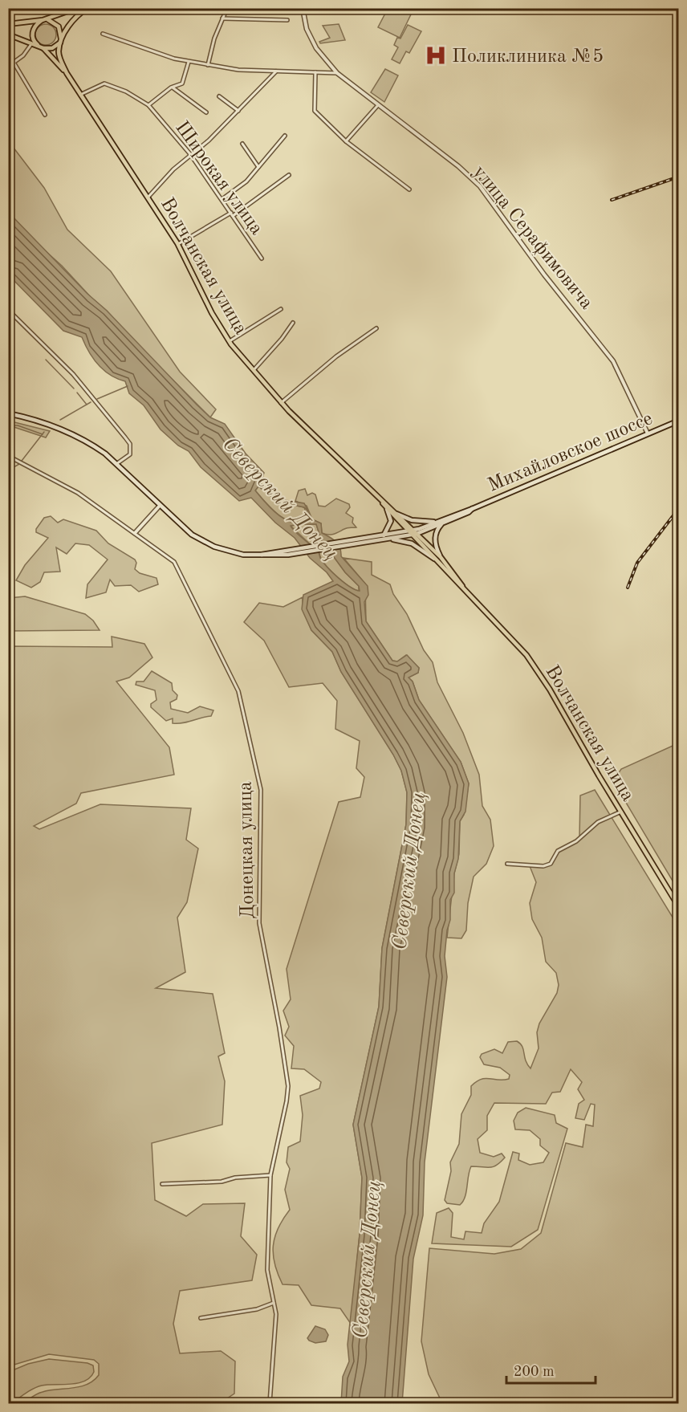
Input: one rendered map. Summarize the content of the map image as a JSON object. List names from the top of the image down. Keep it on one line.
{"streets":{"main road":["Волчанская улица","Михайловское шоссе"],"street":["Широкая улица","улица Серафимовича","Донецкая улица"]},"crossings":[["Широкая улица","Волчанская улица"],["улица Серафимовича","Михайловское шоссе"],["Волчанская улица","Михайловское шоссе"]],"water":["Северский Донец"],"places":{"hospital":["Поликлиника №5"]},"scale_bar":"200 m"}
